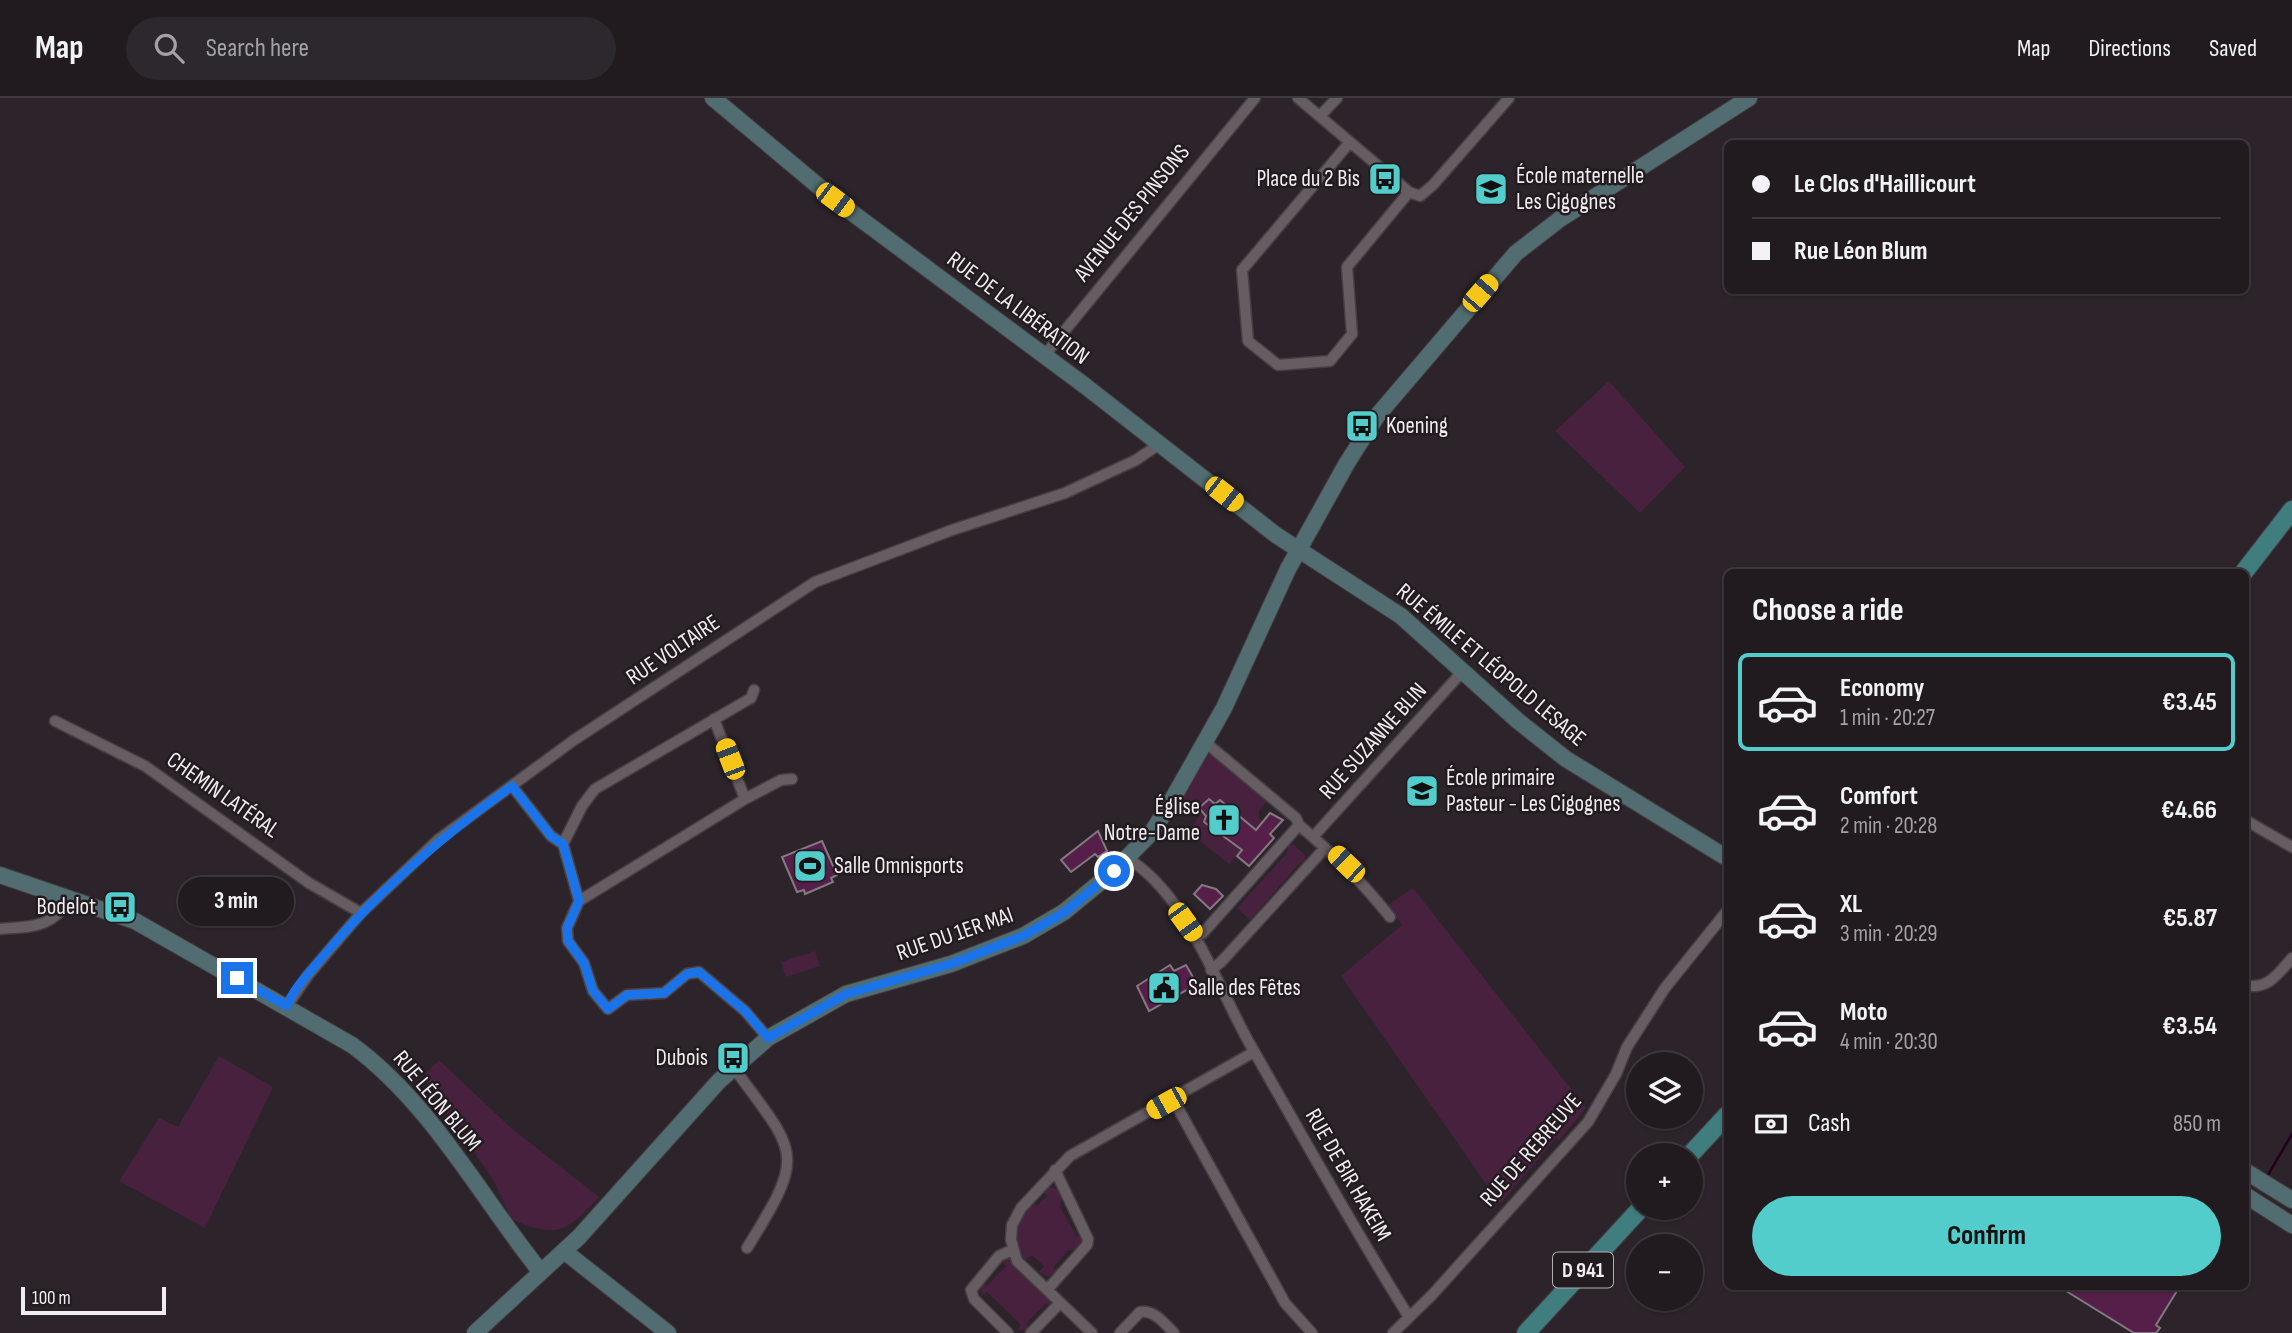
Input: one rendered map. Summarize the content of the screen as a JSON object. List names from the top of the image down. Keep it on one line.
{"streets":{"main road":["D 941"],"street":["AVENUE DES PINSONS","RUE DE LA LIBÉRATION","RUE VOLTAIRE","RUE ÉMILE ET LÉOPOLD LESAGE","RUE SUZANNE BLIN","CHEMIN LATÉRAL","RUE DU 1ER MAI","RUE LÉON BLUM","RUE DE REBREUVE","RUE DE BIR HAKEIM"]},"crossings":[["AVENUE DES PINSONS","RUE DE LA LIBÉRATION"],["RUE DE LA LIBÉRATION","RUE VOLTAIRE"],["RUE DE LA LIBÉRATION","RUE ÉMILE ET LÉOPOLD LESAGE"],["RUE DE LA LIBÉRATION","RUE DU 1ER MAI"],["RUE VOLTAIRE","CHEMIN LATÉRAL"],["RUE VOLTAIRE","RUE LÉON BLUM"],["RUE ÉMILE ET LÉOPOLD LESAGE","RUE SUZANNE BLIN"],["RUE ÉMILE ET LÉOPOLD LESAGE","RUE DU 1ER MAI"],["RUE DU 1ER MAI","RUE LÉON BLUM"],["RUE DU 1ER MAI","RUE DE BIR HAKEIM"],["RUE DE REBREUVE","RUE DE BIR HAKEIM"]],"places":{"bus stop":["Place du 2 Bis","Koening","Bodelot","Dubois"],"school or university":["École maternelle Les Cigognes","École primaire Pasteur - Les Cigognes"],"church":["Église Notre-Dame"],"sports":["Salle Omnisports"],"public building":["Salle des Fêtes"]},"scale_bar":"100 m","page":{"header":"Map","search":"Search here","nav":["Map","Directions","Saved"],"banner":["Le Clos d'Haillicourt","Rue Léon Blum"],"heading":"Choose a ride","list":[{"name":"Economy","note":"1 min · 20:27","value":"€3.45"},{"name":"Comfort","note":"2 min · 20:28","value":"€4.66"},{"name":"XL","note":"3 min · 20:29","value":"€5.87"},{"name":"Moto","note":"4 min · 20:30","value":"€3.54"}],"bubble":"3 min","map_buttons":["+","−"],"pay":["Cash","850 m"],"buttons":"Confirm","scale":"100 m"}}
